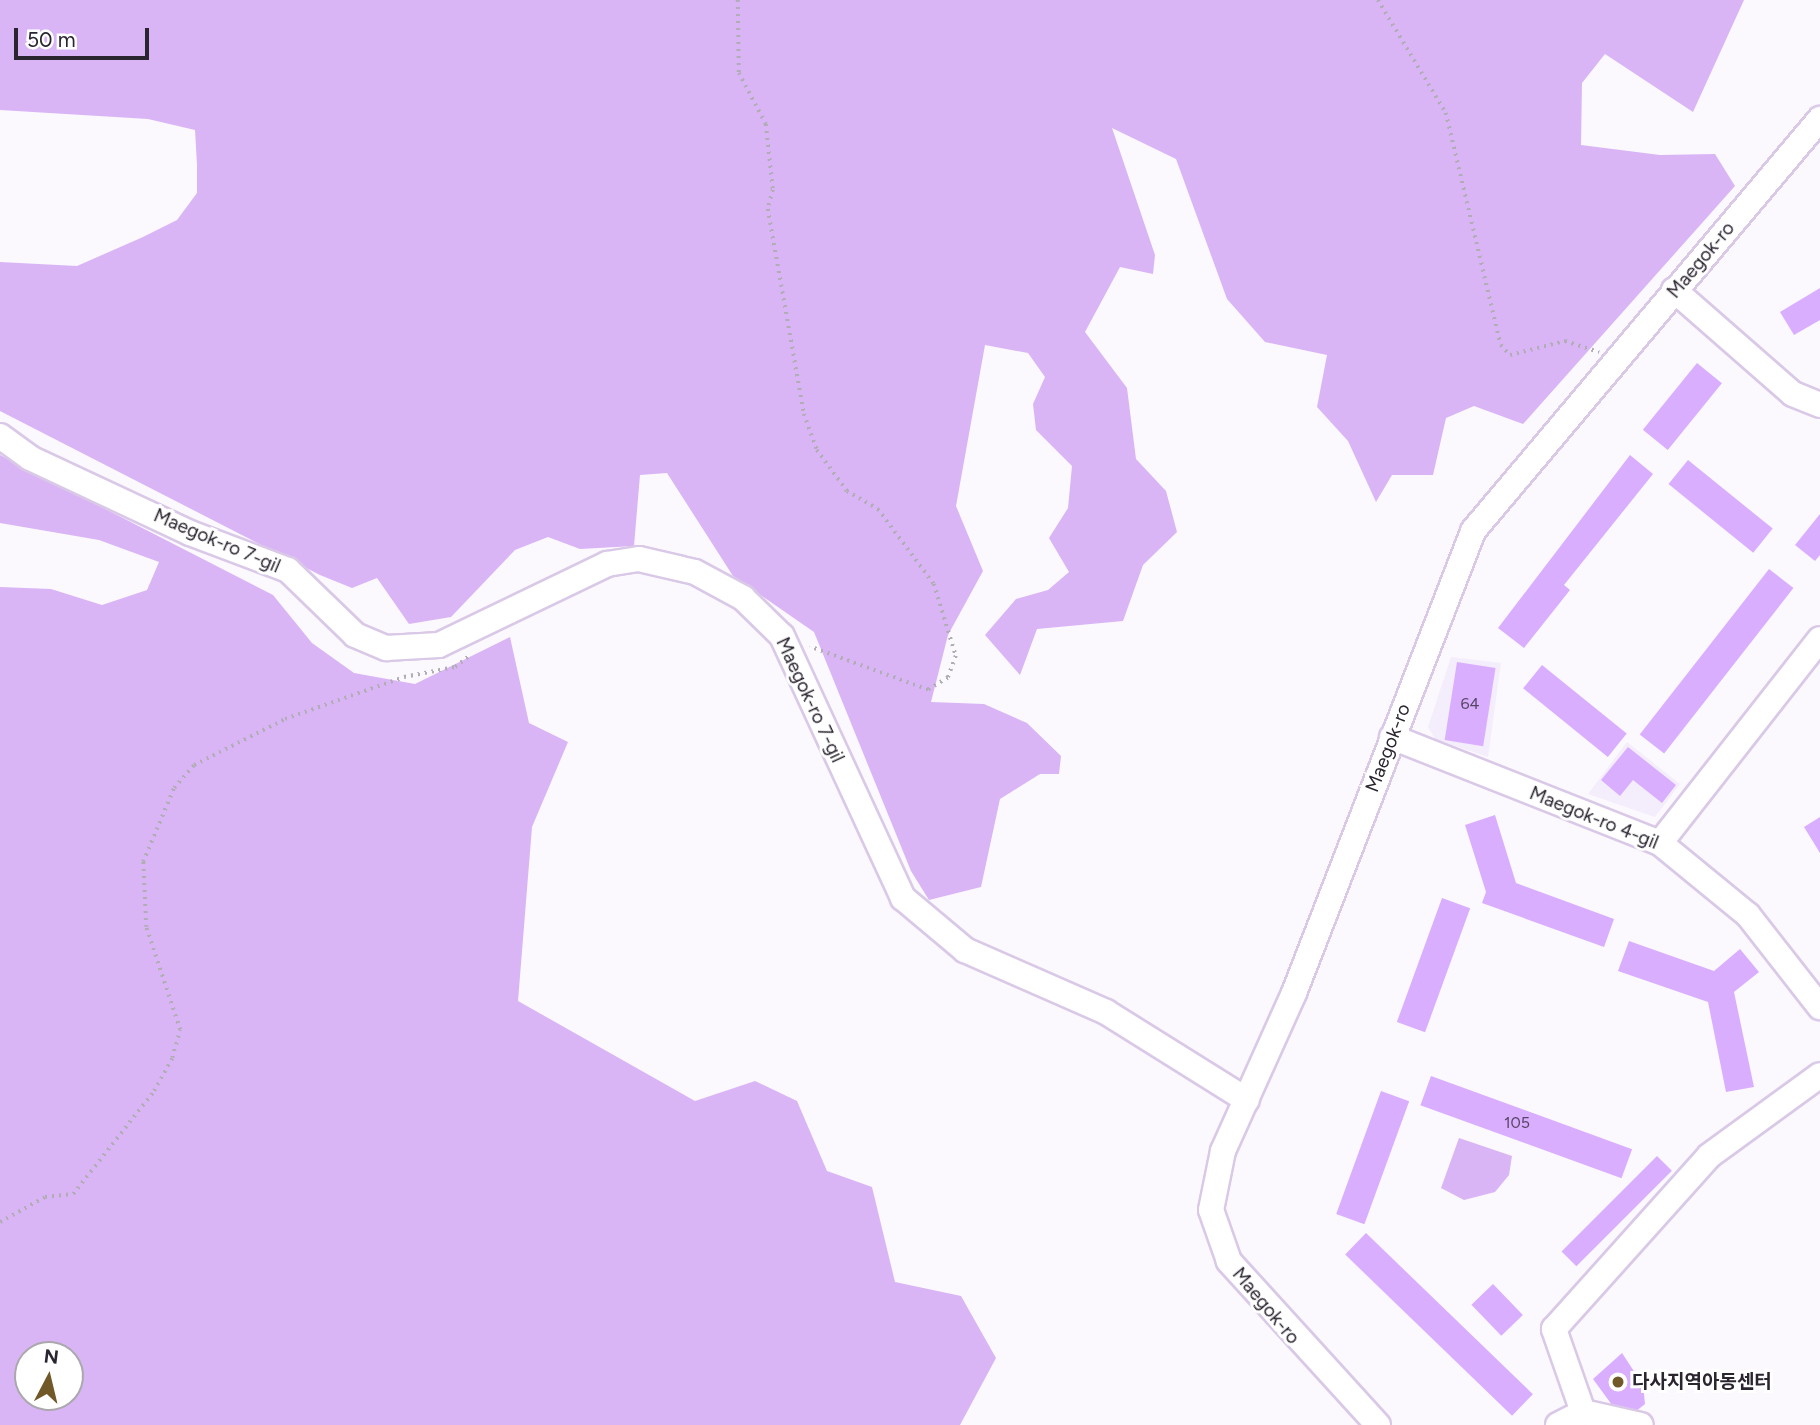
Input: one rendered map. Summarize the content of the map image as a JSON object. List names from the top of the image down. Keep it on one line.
{"streets":{"street":["Maegok-ro","Maegok-ro 7-gil","Maegok-ro 4-gil"]},"crossings":[["Maegok-ro","Maegok-ro 7-gil"],["Maegok-ro","Maegok-ro 4-gil"]],"places":["다사지역아동센터"],"house_numbers":["64","105"],"scale_bar":"50 m","north":"top"}
